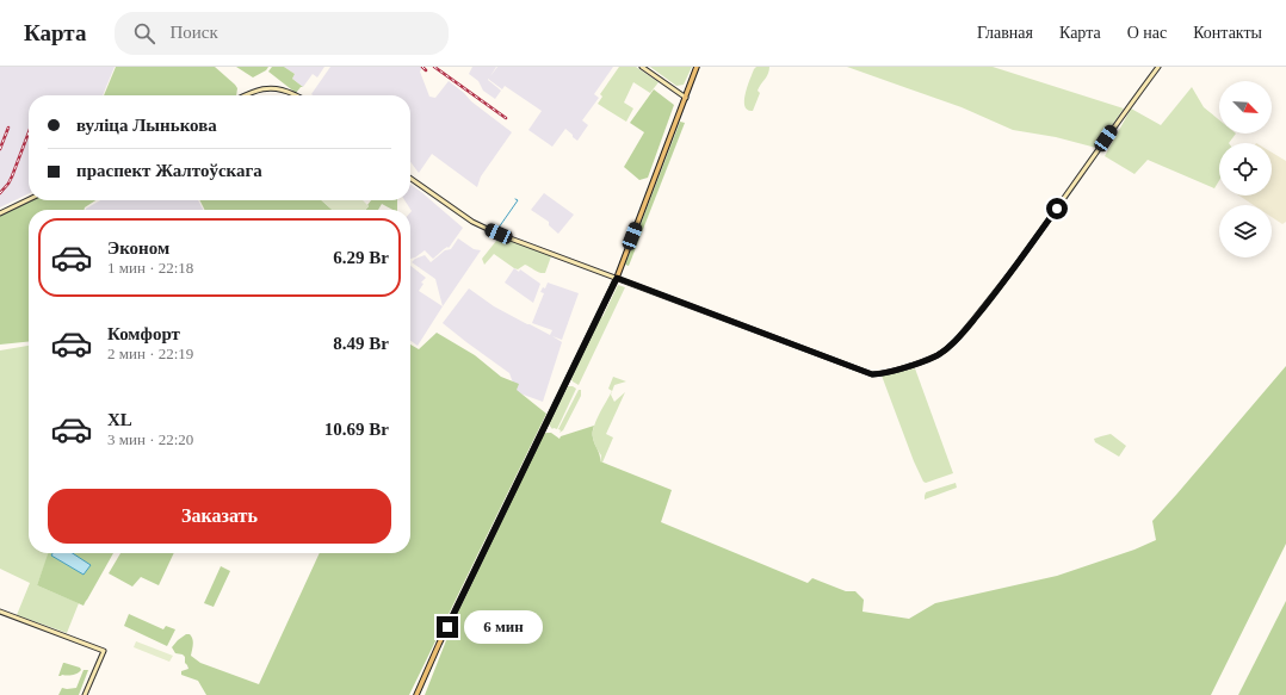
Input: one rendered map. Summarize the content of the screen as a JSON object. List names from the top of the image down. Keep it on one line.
{"north":"bottom right","page":{"header":"Карта","search":"Поиск","nav":["Главная","Карта","О нас","Контакты"],"banner":["вуліца Лынькова","праспект Жалтоўскага"],"list":[{"name":"Эконом","note":"1 мин · 22:18","value":"6.29 Br"},{"name":"Комфорт","note":"2 мин · 22:19","value":"8.49 Br"},{"name":"XL","note":"3 мин · 22:20","value":"10.69 Br"}],"buttons":"Заказать","bubble":"6 мин"}}
